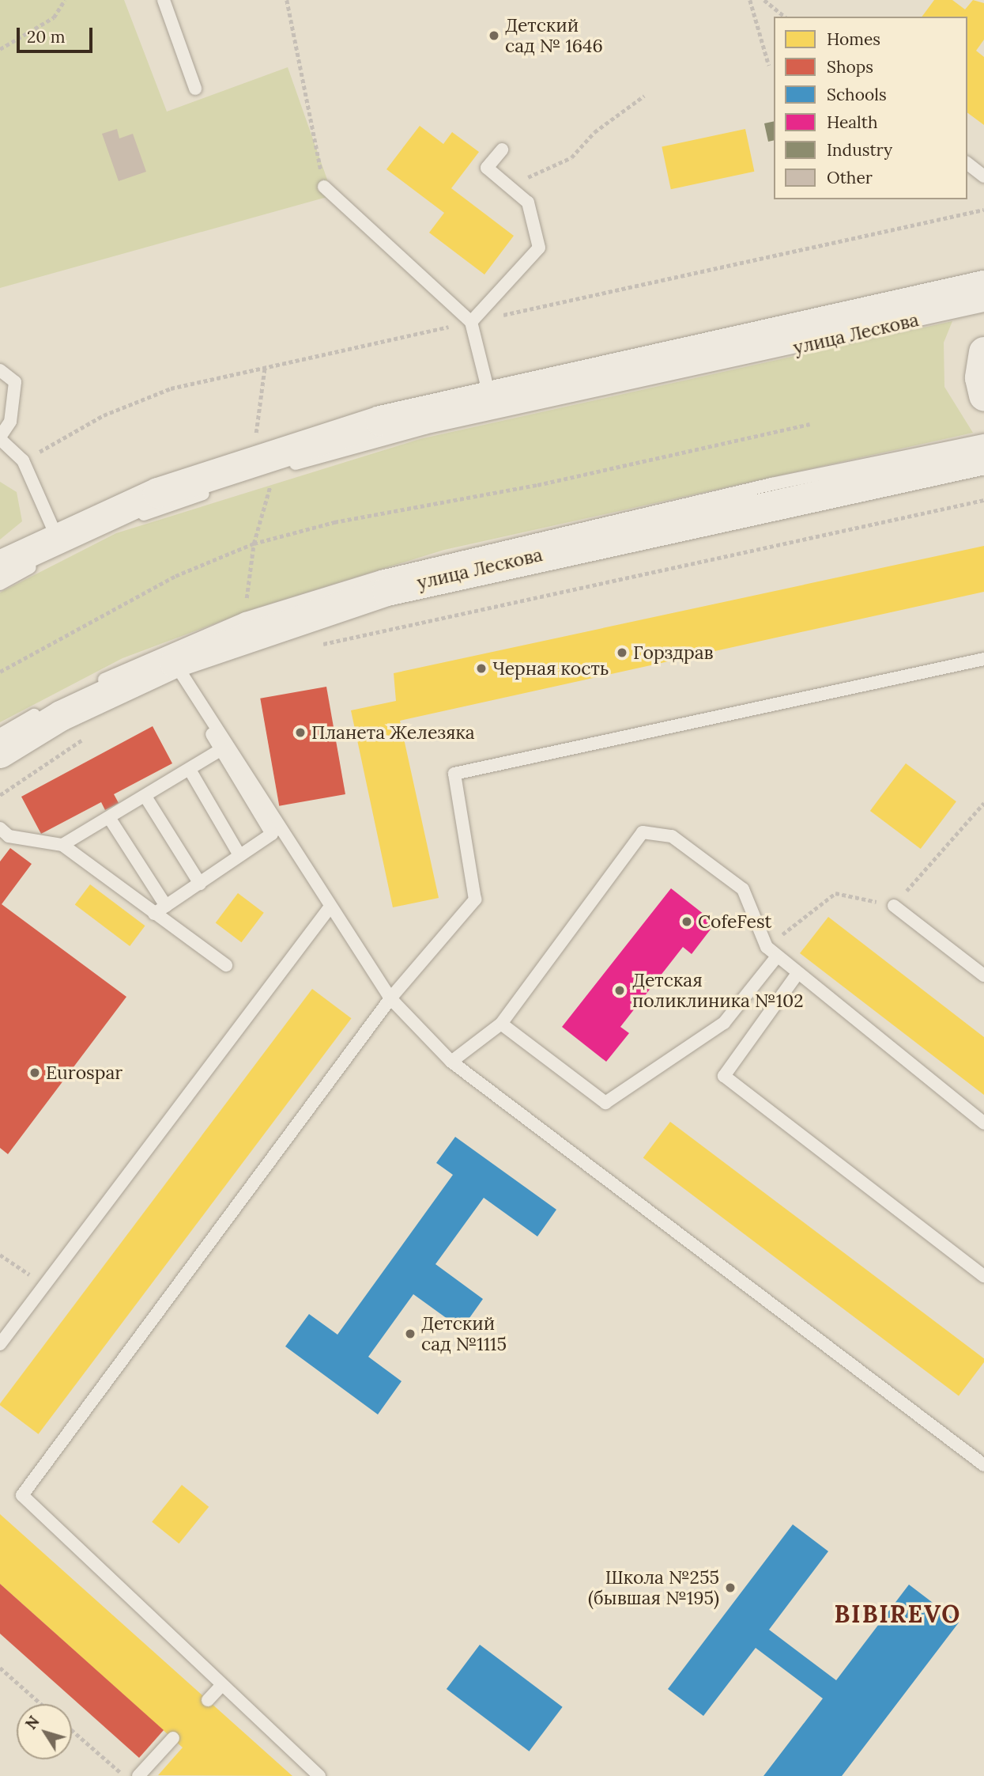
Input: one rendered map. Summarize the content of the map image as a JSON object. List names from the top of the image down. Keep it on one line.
{"streets":{"main road":["улица Лескова"]},"districts":["BIBIREVO"],"places":["Детский сад № 1646","Горздрав","Черная кость","Планета Железяка","CofeFest","Детская поликлиника №102","Eurospar","Детский сад №1115","Школа №255 (бывшая №195)"],"legend":["Homes","Shops","Schools","Health","Industry","Other"],"scale_bar":"20 m","north":"top left"}
